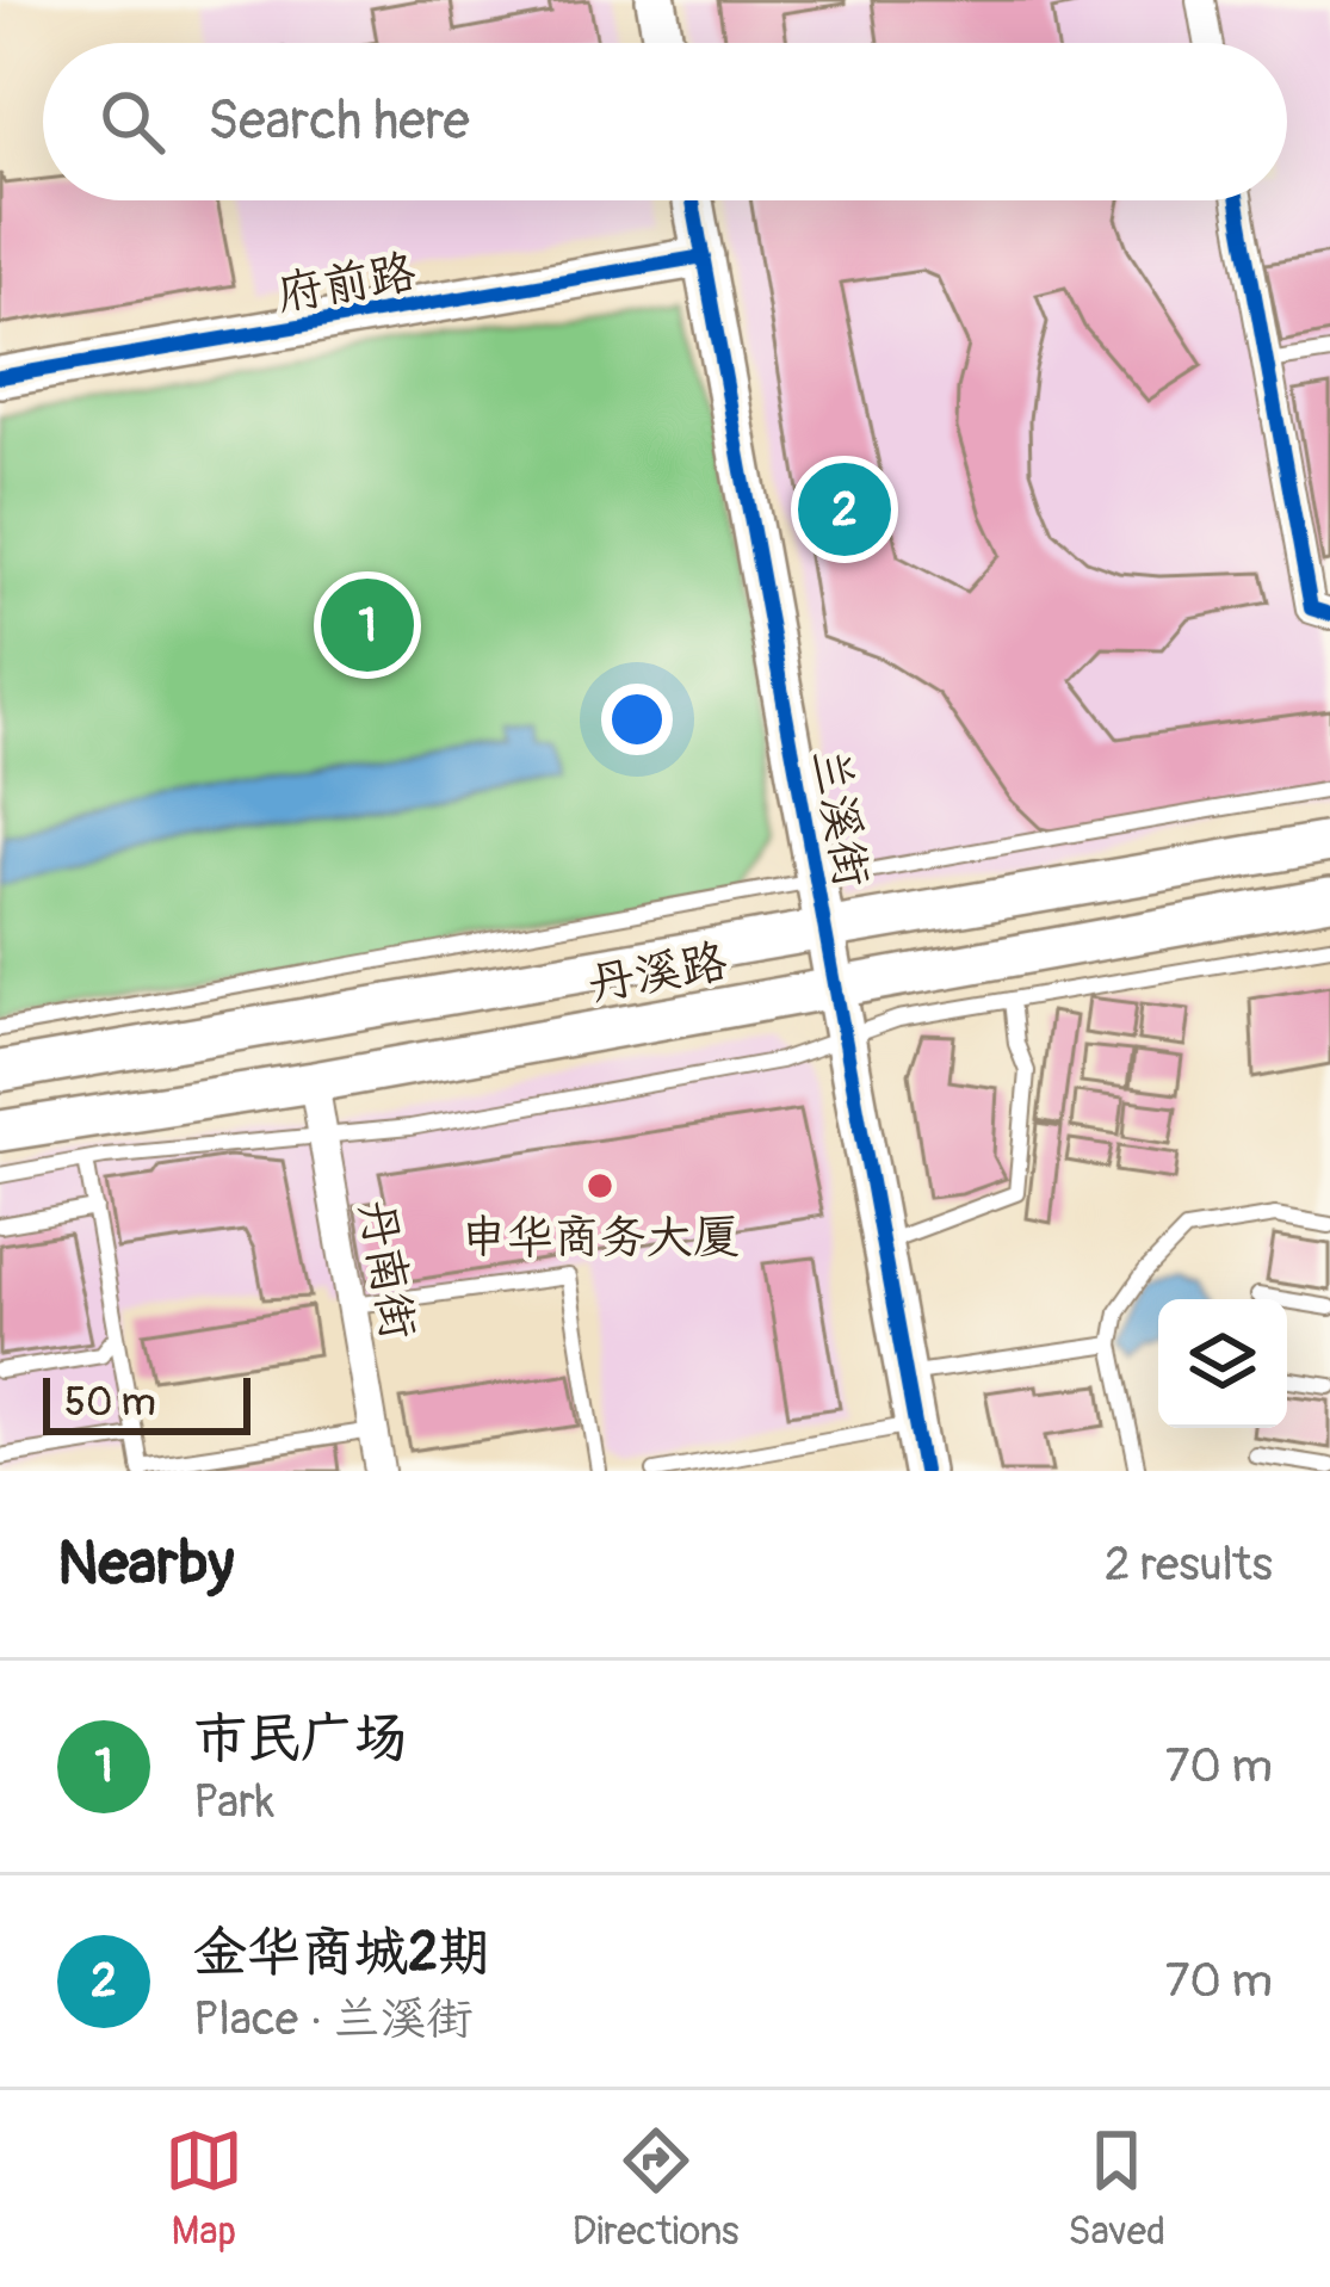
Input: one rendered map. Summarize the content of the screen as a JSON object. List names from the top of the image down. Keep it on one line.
{"streets":{"main road":["府前路","兰溪街","丹溪路"],"street":["丹南街"]},"crossings":[["府前路","兰溪街"],["兰溪街","丹溪路"],["丹溪路","丹南街"]],"places":["申华商务大厦"],"scale_bar":"50 m","page":{"search":"Search here","pins":["2","1"],"scale":"50 m","heading":["Nearby","2 results"],"list":[{"mark":"1","name":"市民广场","note":"Park","value":"70 m"},{"mark":"2","name":"金华商城2期","note":"Place · 兰溪街","value":"70 m"}],"nav":["Map","Directions","Saved"]}}
